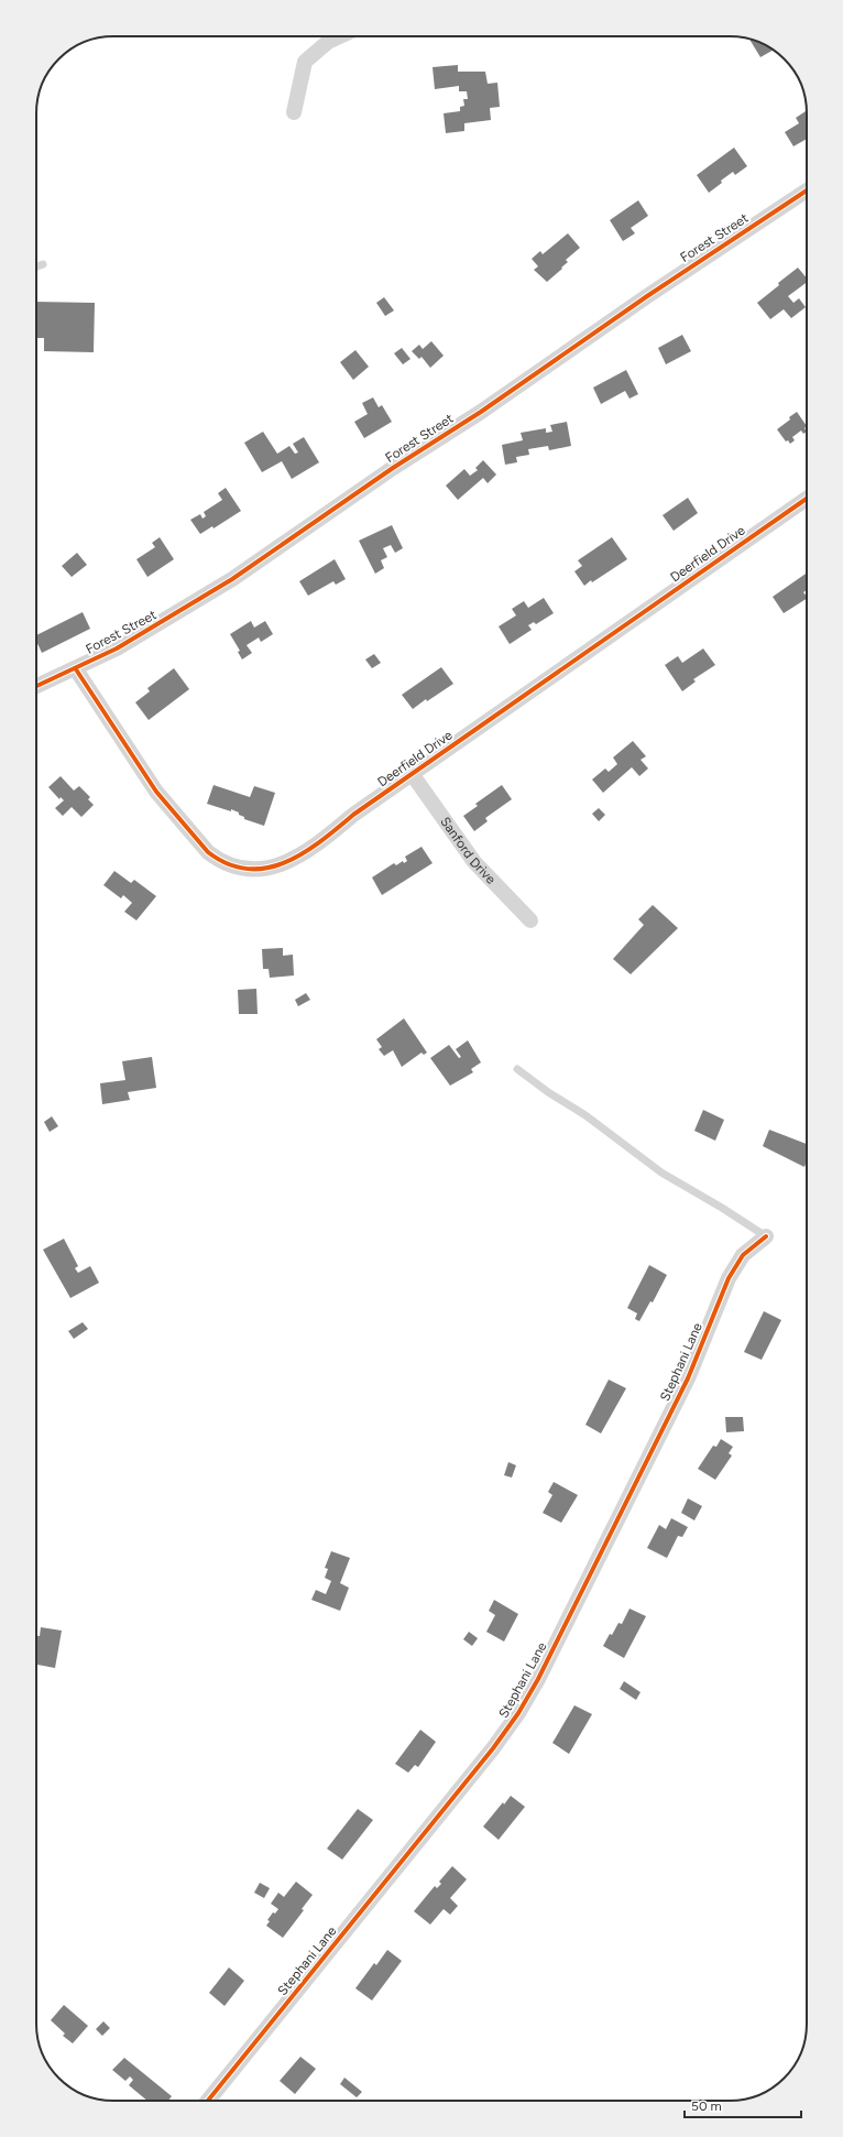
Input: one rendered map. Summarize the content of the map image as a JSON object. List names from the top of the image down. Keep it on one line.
{"streets":{"street":["Forest Street","Deerfield Drive","Sanford Drive","Stephani Lane"]},"crossings":[["Forest Street","Deerfield Drive"],["Deerfield Drive","Sanford Drive"]],"scale_bar":"50 m"}
